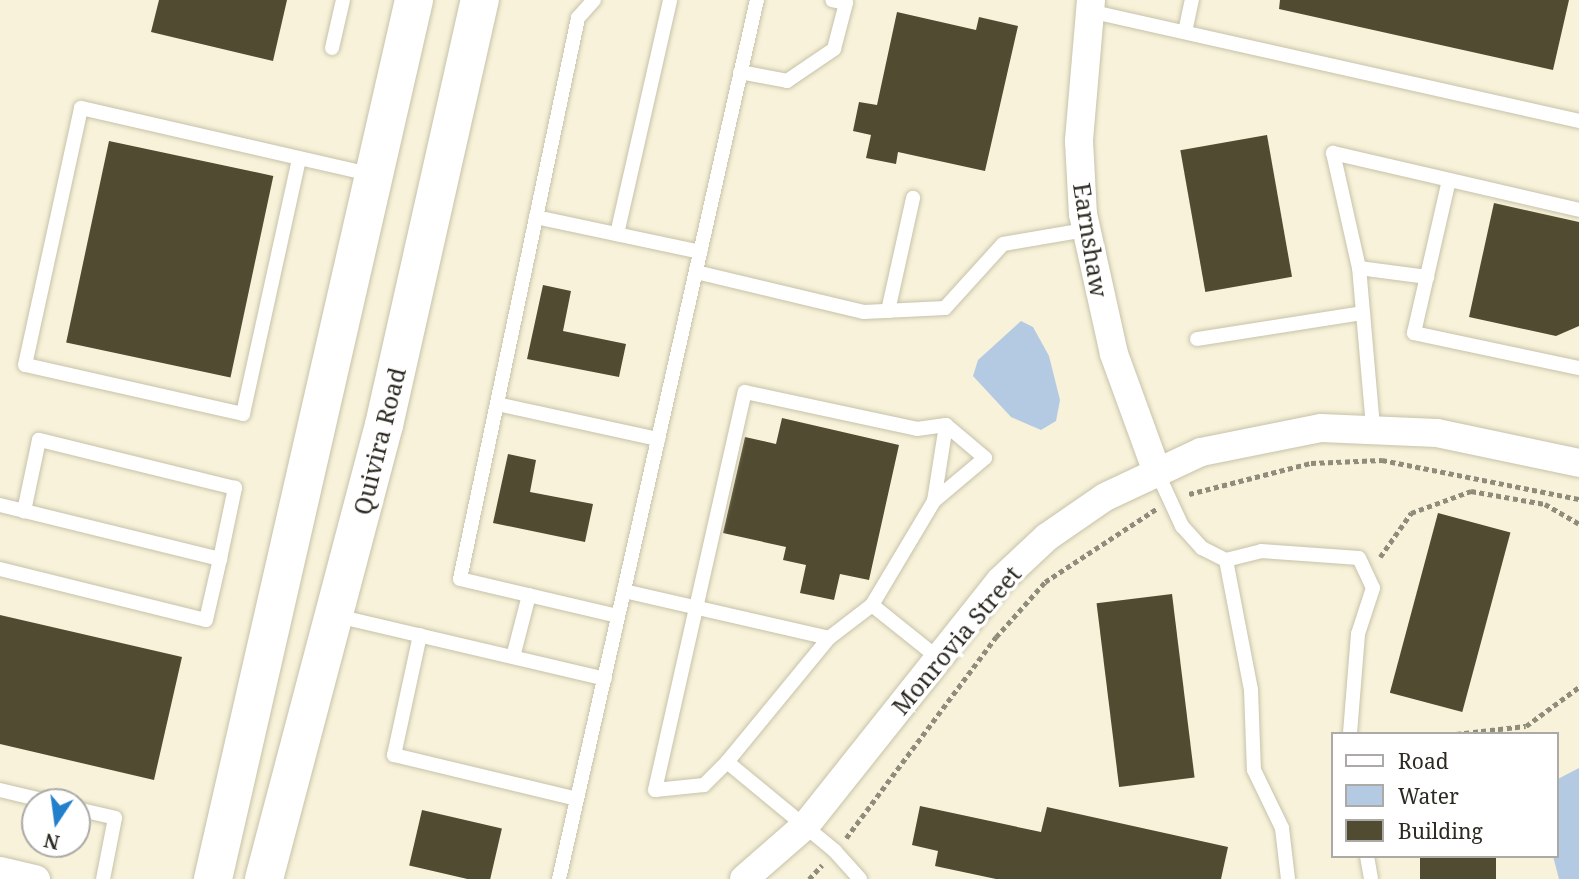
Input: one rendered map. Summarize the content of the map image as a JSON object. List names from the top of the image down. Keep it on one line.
{"streets":{"main road":["Quivira Road"],"street":["Earnshaw","Monrovia Street"]},"crossings":[["Earnshaw","Monrovia Street"]],"legend":["Road","Water","Building"],"north":"bottom"}
